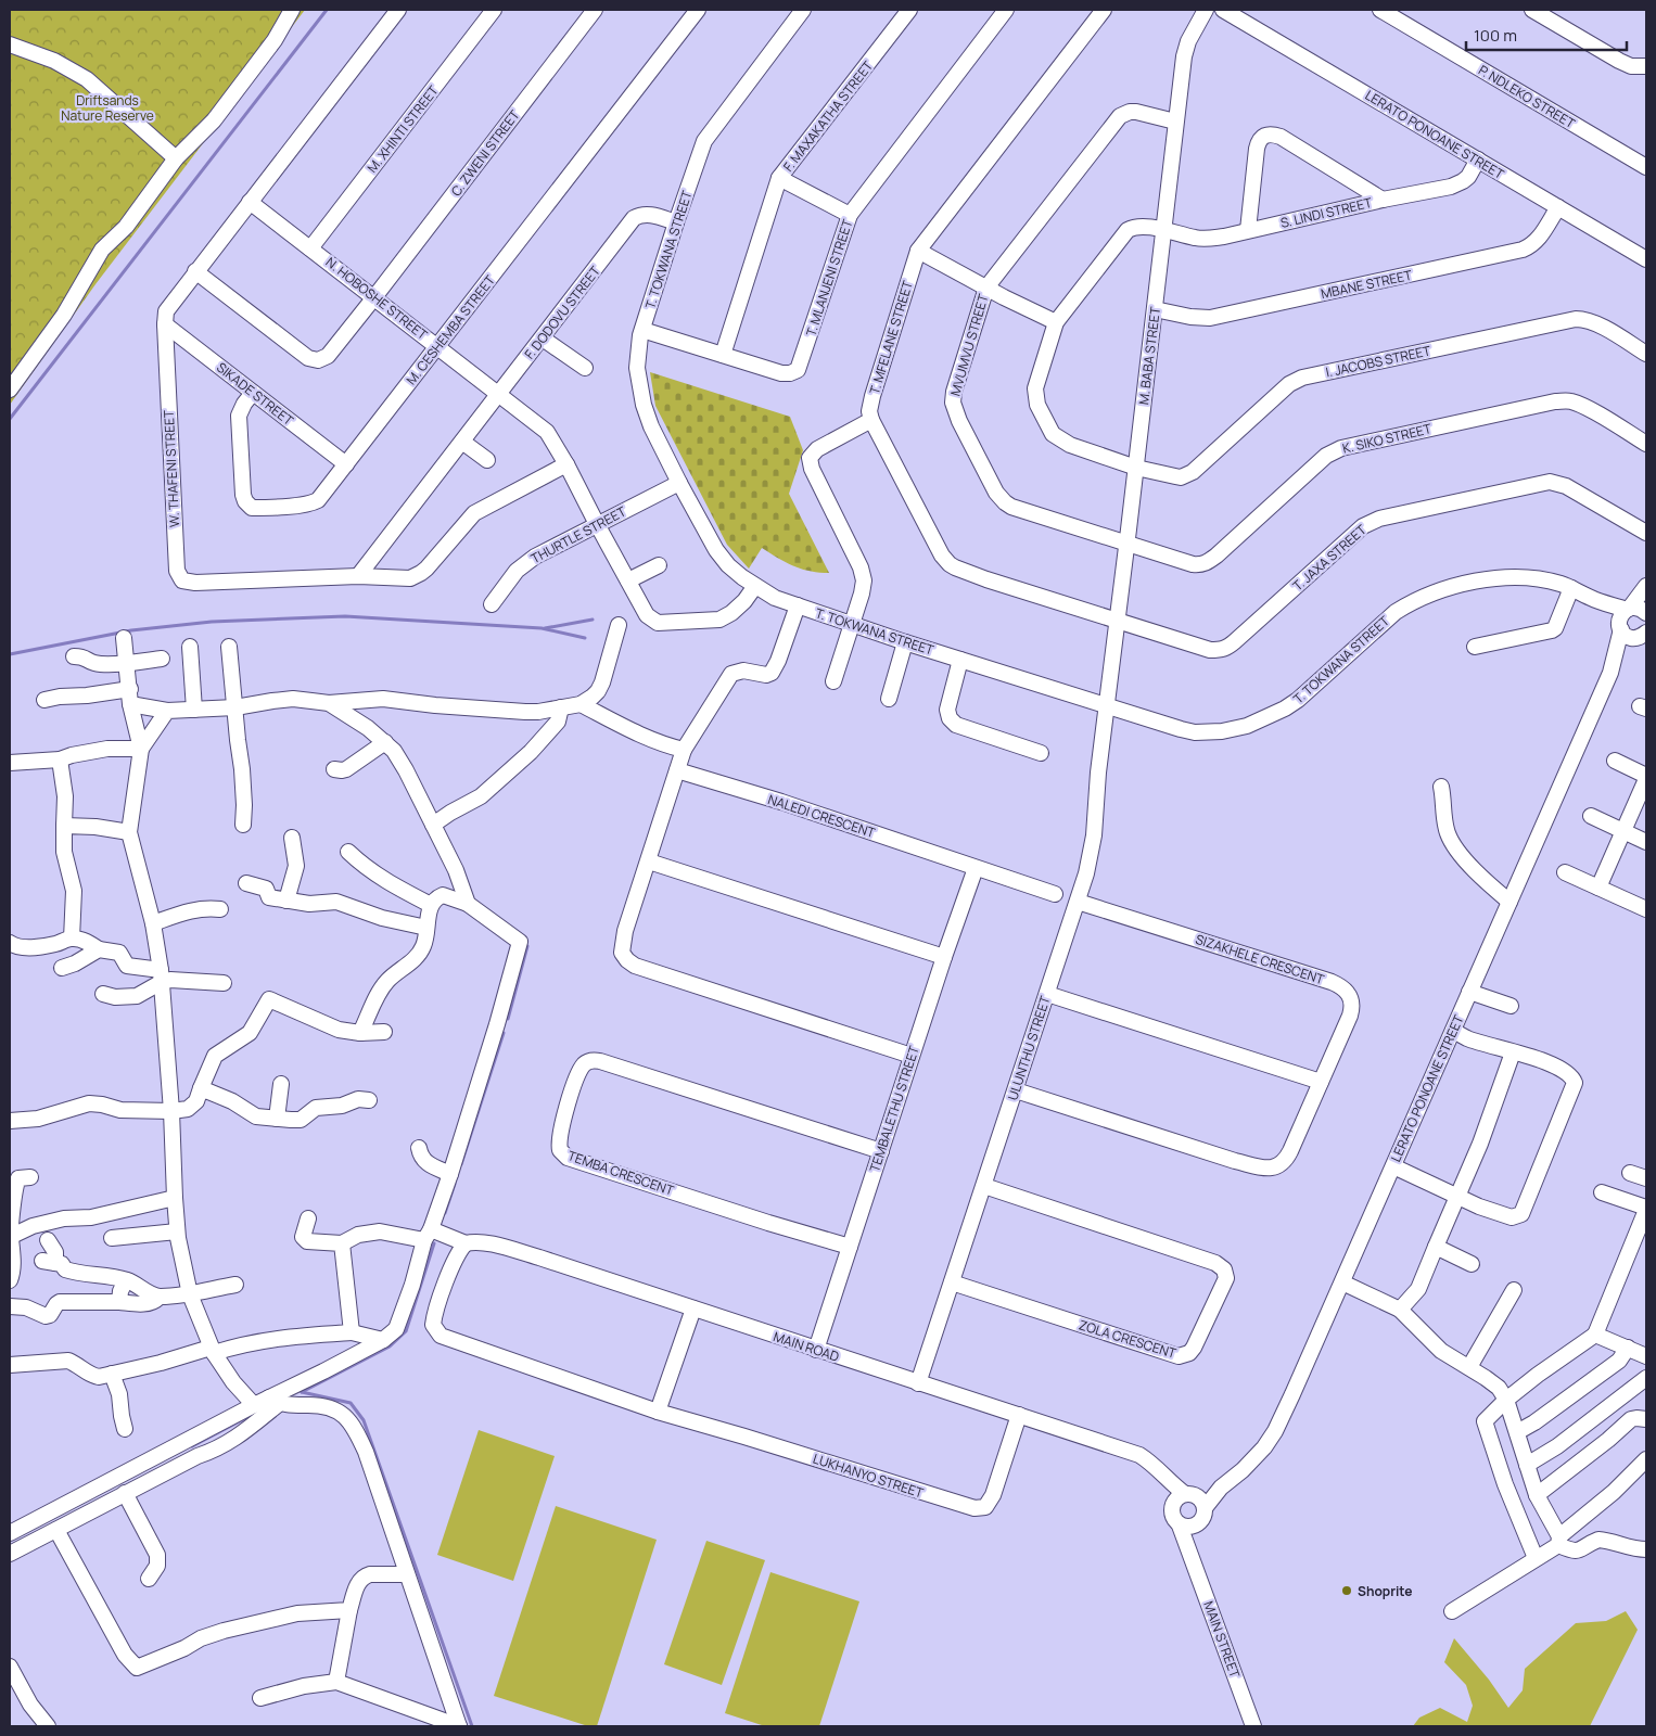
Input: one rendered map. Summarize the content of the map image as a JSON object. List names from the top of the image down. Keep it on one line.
{"streets":{"street":["P. NDLEKO STREET","F. MAXAKATHA STREET","M. XHINTI STREET","LERATO PONOANE STREET","C. ZWENI STREET","S. LINDI STREET","T. TOKWANA STREET","T. MLANJENI STREET","MBANE STREET","N. HOBOSHE STREET","F. DODOVU STREET","M. CESHEMBA STREET","T. MFELANE STREET","MVUMVU STREET","M. BABA STREET","I. JACOBS STREET","SIKADE STREET","K. SIKO STREET","W. THAFENI STREET","THURTLE STREET","T. JAXA STREET","NALEDI CRESCENT","SIZAKHELE CRESCENT","ULUNTHU STREET","TEMBALETHU STREET","TEMBA CRESCENT","ZOLA CRESCENT","MAIN ROAD","LUKHANYO STREET","MAIN STREET"]},"crossings":[["F. MAXAKATHA STREET","T. MLANJENI STREET"],["M. XHINTI STREET","N. HOBOSHE STREET"],["LERATO PONOANE STREET","S. LINDI STREET"],["LERATO PONOANE STREET","T. TOKWANA STREET"],["LERATO PONOANE STREET","MBANE STREET"],["LERATO PONOANE STREET","MAIN ROAD"],["LERATO PONOANE STREET","MAIN STREET"],["C. ZWENI STREET","N. HOBOSHE STREET"],["C. ZWENI STREET","W. THAFENI STREET"],["S. LINDI STREET","M. BABA STREET"],["S. LINDI STREET","I. JACOBS STREET"],["T. TOKWANA STREET","T. MLANJENI STREET"],["T. TOKWANA STREET","N. HOBOSHE STREET"],["T. TOKWANA STREET","F. DODOVU STREET"],["T. TOKWANA STREET","M. BABA STREET"],["T. TOKWANA STREET","THURTLE STREET"],["T. TOKWANA STREET","ULUNTHU STREET"],["MBANE STREET","M. BABA STREET"],["N. HOBOSHE STREET","F. DODOVU STREET"],["N. HOBOSHE STREET","M. CESHEMBA STREET"],["N. HOBOSHE STREET","W. THAFENI STREET"],["N. HOBOSHE STREET","THURTLE STREET"],["F. DODOVU STREET","W. THAFENI STREET"],["M. CESHEMBA STREET","SIKADE STREET"],["MVUMVU STREET","M. BABA STREET"],["MVUMVU STREET","K. SIKO STREET"],["M. BABA STREET","I. JACOBS STREET"],["M. BABA STREET","K. SIKO STREET"],["M. BABA STREET","T. JAXA STREET"],["M. BABA STREET","ULUNTHU STREET"],["SIKADE STREET","W. THAFENI STREET"],["NALEDI CRESCENT","TEMBALETHU STREET"],["SIZAKHELE CRESCENT","ULUNTHU STREET"],["ULUNTHU STREET","ZOLA CRESCENT"],["ULUNTHU STREET","MAIN ROAD"],["TEMBALETHU STREET","TEMBA CRESCENT"],["TEMBALETHU STREET","MAIN ROAD"],["MAIN ROAD","LUKHANYO STREET"]],"parks":["Driftsands Nature Reserve"],"places":["Shoprite"],"scale_bar":"100 m"}
